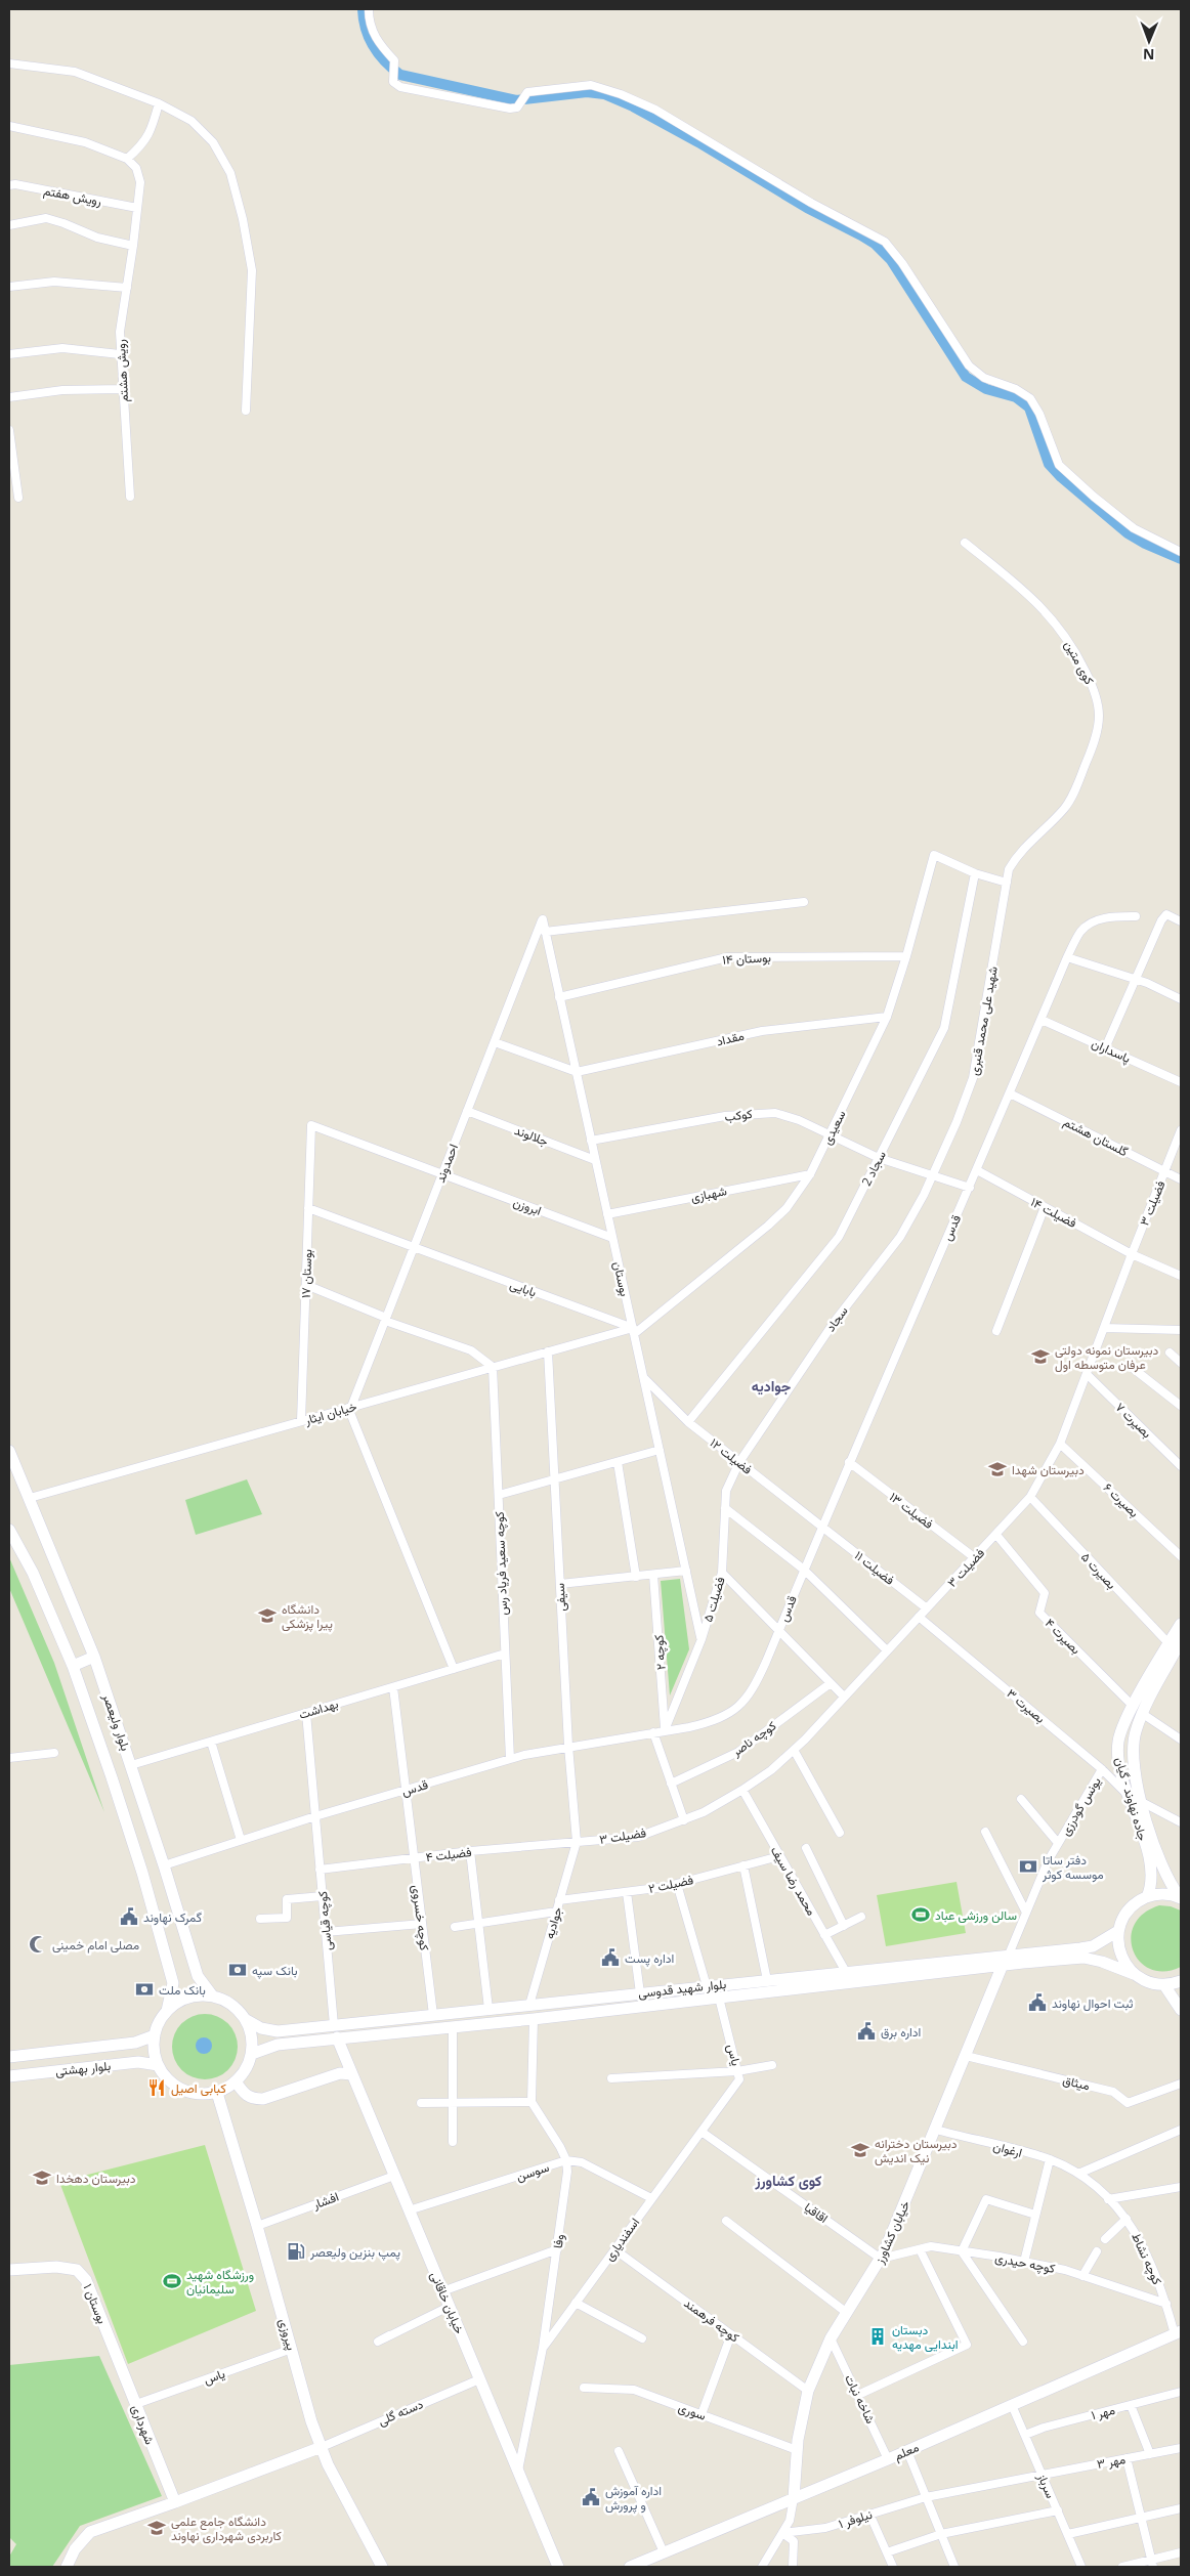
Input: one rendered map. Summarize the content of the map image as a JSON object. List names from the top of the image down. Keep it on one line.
{"streets":{"main road":["بلوار ولیعصر","جاده نهاوند - گیان","بلوار شهید قدوسی","بلوار بهشتی","خیابان کشاورز","خیابان خاقانی","بوستان ۱","پیروزی","شهرداری","معلم"],"street":["رویش هفتم","رویش هشتم","کوی متین","بوستان ۱۴","شهید علی محمد قنبری","مقداد","پاسداران","کوکب","سعیدی","جلالوند","گلستان هشتم","احمدوند","سجاد 2","شهبازی","فضیلت ۳","ابروزن","فضیلت ۱۴","قدس","بوستان ۱۷","بوستان","بابایی","سجاد","خیابان ایثار","بصیرت ۷","فضیلت ۱۲","بصیرت ۶","فضیلت ۱۳","کوچه سعید فریاد رس","فضیلت ۱۱","بصیرت ۵","سیفی","فضیلت ۵","بصیرت ۴","کوچه ۲","بصیرت ۳","بهداشت","کوچه ناصر","یونس گودرزی","فضیلت ۴","محمد رضا سیف","فضیلت ۲","کوچه خسروی","کوچه قیاسی","جوادیه","یاس","میثاق","ارغوان","سوسن","افشار","اقاقیا","اسفندیاری","وفا","کوچه نشاط","کوچه حیدری","کوچه فرهمند","شاخه نبات","سوری","دسته گلی","مهر ۱","مهر ۳","سرباز","نیلوفر ۱"]},"crossings":[["رویش هفتم","رویش هشتم"],["کوی متین","شهید علی محمد قنبری"],["بوستان ۱۴","سعیدی"],["بوستان ۱۴","بوستان"],["شهید علی محمد قنبری","کوکب"],["شهید علی محمد قنبری","سجاد"],["مقداد","سعیدی"],["مقداد","بوستان"],["پاسداران","قدس"],["کوکب","سعیدی"],["کوکب","سجاد 2"],["کوکب","قدس"],["کوکب","بوستان"],["کوکب","سجاد"],["سعیدی","سجاد 2"],["سعیدی","شهبازی"],["سعیدی","بوستان"],["سعیدی","بابایی"],["سعیدی","خیابان ایثار"],["جلالوند","احمدوند"],["جلالوند","بوستان"],["گلستان هشتم","فضیلت ۳"],["گلستان هشتم","قدس"],["احمدوند","ابروزن"],["احمدوند","بوستان"],["احمدوند","بابایی"],["احمدوند","خیابان ایثار"],["سجاد 2","فضیلت ۱۲"],["شهبازی","بوستان"],["فضیلت ۳","فضیلت ۱۴"],["فضیلت ۳","بصیرت ۷"],["فضیلت ۳","بصیرت ۶"],["فضیلت ۳","فضیلت ۱۳"],["فضیلت ۳","فضیلت ۱۱"],["فضیلت ۳","بصیرت ۵"],["فضیلت ۳","سیفی"],["فضیلت ۳","بصیرت ۴"],["فضیلت ۳","بصیرت ۳"],["فضیلت ۳","فضیلت ۴"],["فضیلت ۳","محمد رضا سیف"],["فضیلت ۳","جوادیه"],["ابروزن","بوستان ۱۷"],["ابروزن","بوستان"],["فضیلت ۱۴","قدس"],["قدس","فضیلت ۱۲"],["قدس","فضیلت ۱۳"],["قدس","کوچه سعید فریاد رس"],["قدس","فضیلت ۱۱"],["قدس","سیفی"],["قدس","فضیلت ۵"],["قدس","کوچه ۲"],["قدس","بلوار ولیعصر"],["قدس","کوچه خسروی"],["قدس","کوچه قیاسی"],["بوستان ۱۷","بابایی"],["بوستان ۱۷","خیابان ایثار"],["بوستان","بابایی"],["بوستان","خیابان ایثار"],["بوستان","فضیلت ۱۲"],["بوستان","فضیلت ۵"],["بابایی","خیابان ایثار"],["سجاد","فضیلت ۱۲"],["سجاد","فضیلت ۵"],["خیابان ایثار","کوچه سعید فریاد رس"],["خیابان ایثار","سیفی"],["خیابان ایثار","بلوار ولیعصر"],["فضیلت ۱۲","فضیلت ۱۱"],["فضیلت ۱۲","فضیلت ۵"],["کوچه سعید فریاد رس","بهداشت"],["بصیرت ۵","جاده نهاوند - گیان"],["سیفی","فضیلت ۴"],["سیفی","جوادیه"],["فضیلت ۵","کوچه ۲"],["بصیرت ۴","جاده نهاوند - گیان"],["بصیرت ۳","جاده نهاوند - گیان"],["بصیرت ۳","یونس گودرزی"],["بهداشت","بلوار ولیعصر"],["بهداشت","کوچه خسروی"],["بهداشت","کوچه قیاسی"],["بلوار ولیعصر","بلوار شهید قدوسی"],["بلوار ولیعصر","بلوار بهشتی"],["بلوار ولیعصر","پیروزی"],["یونس گودرزی","بلوار شهید قدوسی"],["یونس گودرزی","خیابان کشاورز"],["فضیلت ۴","کوچه خسروی"],["فضیلت ۴","کوچه قیاسی"],["فضیلت ۴","جوادیه"],["محمد رضا سیف","فضیلت ۲"],["محمد رضا سیف","بلوار شهید قدوسی"],["فضیلت ۲","جوادیه"],["کوچه خسروی","بلوار شهید قدوسی"],["کوچه قیاسی","بلوار شهید قدوسی"],["جوادیه","بلوار شهید قدوسی"],["بلوار شهید قدوسی","یاس"],["بلوار شهید قدوسی","بلوار بهشتی"],["بلوار شهید قدوسی","خیابان کشاورز"],["بلوار شهید قدوسی","خیابان خاقانی"],["بلوار شهید قدوسی","پیروزی"],["یاس","اقاقیا"],["یاس","اسفندیاری"],["یاس","پیروزی"],["یاس","شهرداری"],["بلوار بهشتی","پیروزی"],["میثاق","خیابان کشاورز"],["ارغوان","خیابان کشاورز"],["ارغوان","کوچه نشاط"],["سوسن","اسفندیاری"],["سوسن","وفا"],["سوسن","خیابان خاقانی"],["افشار","خیابان خاقانی"],["افشار","پیروزی"],["اقاقیا","خیابان کشاورز"],["اقاقیا","اسفندیاری"],["اقاقیا","کوچه حیدری"],["خیابان کشاورز","کوچه حیدری"],["خیابان کشاورز","کوچه فرهمند"],["خیابان کشاورز","شاخه نبات"],["خیابان کشاورز","سوری"],["خیابان کشاورز","معلم"],["اسفندیاری","وفا"],["اسفندیاری","کوچه فرهمند"],["وفا","خیابان خاقانی"],["کوچه نشاط","کوچه حیدری"],["کوچه نشاط","معلم"],["خیابان خاقانی","دسته گلی"],["بوستان ۱","شهرداری"],["پیروزی","دسته گلی"],["شاخه نبات","معلم"],["مهر ۱","سرباز"],["معلم","سرباز"],["مهر ۳","سرباز"],["مهر ۳","نیلوفر ۱"]],"districts":["جوادیه","کوی کشاورز"],"places":{"school or university":["دبیرستان نمونه دولتی عرفان متوسطه اول","دبیرستان شهدا","دانشگاه پیرا پزشکی","دبیرستان دخترانه نیک اندیش","دبیرستان دهخدا","دانشگاه جامع علمی کاربردی شهرداری نهاوند"],"bank":["دفتر ساتا موسسه کوثر","بانک سپه","بانک ملت"],"sports":["سالن ورزشی عباد","ورزشگاه شهید سلیمانیان"],"public building":["گمرک نهاوند","اداره پست","ثبت احوال نهاوند","اداره برق","اداره آموزش و پرورش"],"mosque":["مصلی امام خمینی"],"restaurant":["کبابی اصیل"],"fuel station":["پمپ بنزین ولیعصر"],"building":["دبستان ابندایی مهدیه"]},"north":"bottom"}
